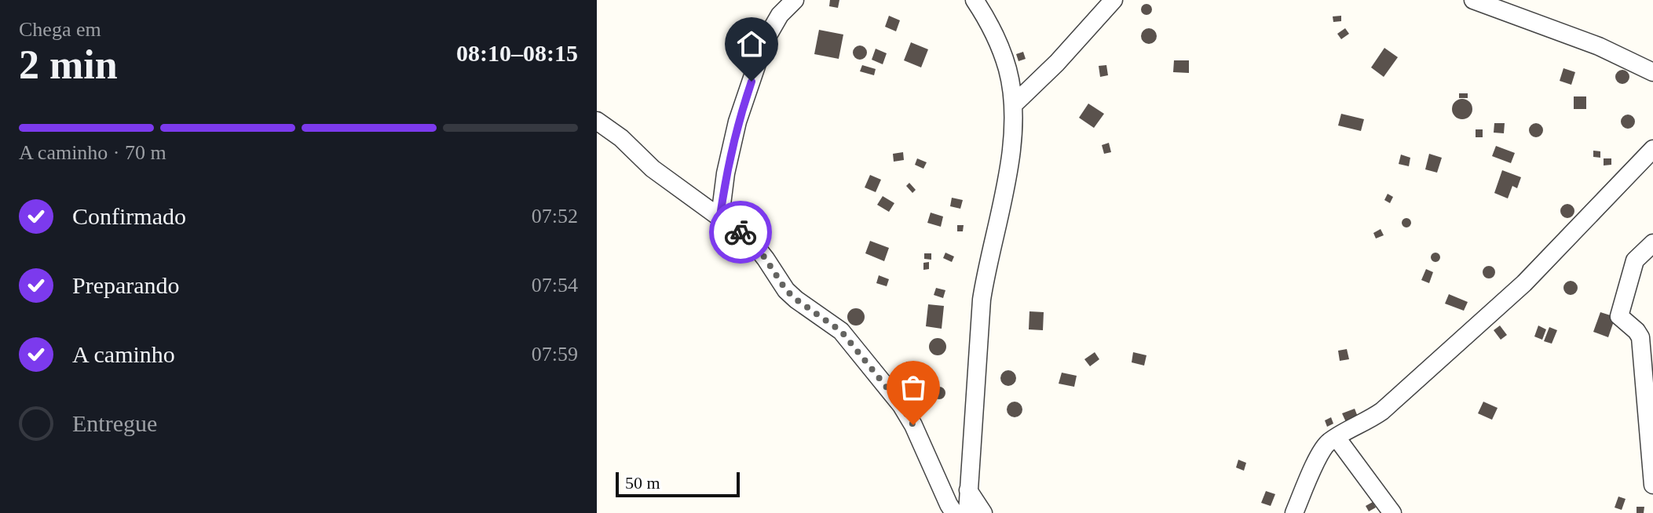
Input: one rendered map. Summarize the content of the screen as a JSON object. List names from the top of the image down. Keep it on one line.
{"scale_bar":"50 m","page":{"heading":["2 min","Chega em","08:10–08:15"],"bar":"A caminho · 70 m","list":[["Confirmado","07:52"],["Preparando","07:54"],["A caminho","07:59"],"Entregue"],"scale":"50 m"}}
